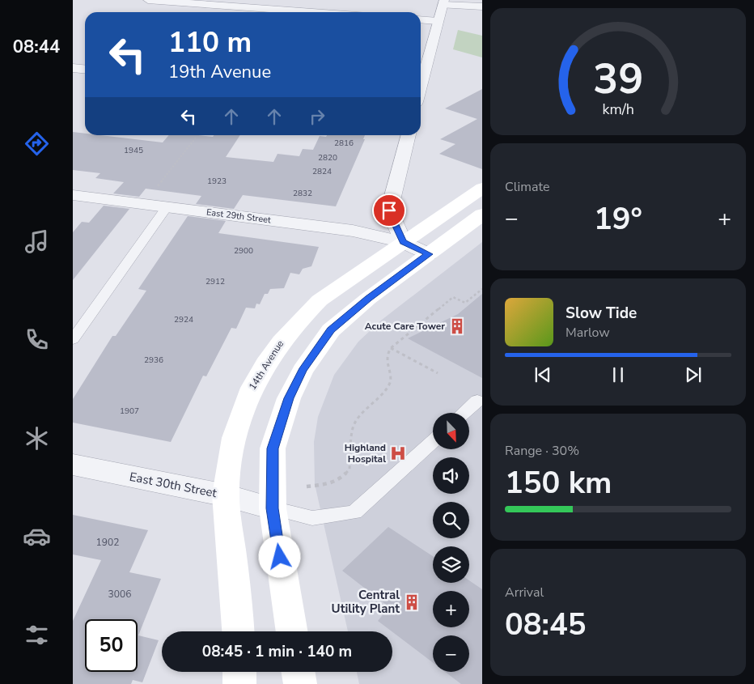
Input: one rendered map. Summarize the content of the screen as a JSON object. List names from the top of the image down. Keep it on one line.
{"streets":{"main road":["14th Avenue"],"street":["East 29th Street","East 30th Street"]},"crossings":[["East 29th Street","14th Avenue"],["14th Avenue","East 30th Street"]],"places":{"building":["Acute Care Tower","Central Utility Plant"],"hospital":["Highland Hospital"]},"house_numbers":["2816","1945","2820","2824","1923","2832","2900","2912","2924","2936","1907","1902","3006"],"north":"bottom right","page":{"tabs":"08:44","turn":["110 m","19th Avenue"],"tile":["Climate",["Range · 30%","150 km"],["Arrival","08:45"]],"heat":["−","19°","+"],"song":["Slow Tide","Marlow"],"map_buttons":["+","−"],"limit":"50","trip":"08:45 · 1 min · 140 m","gauge":["39","km/h"]}}
